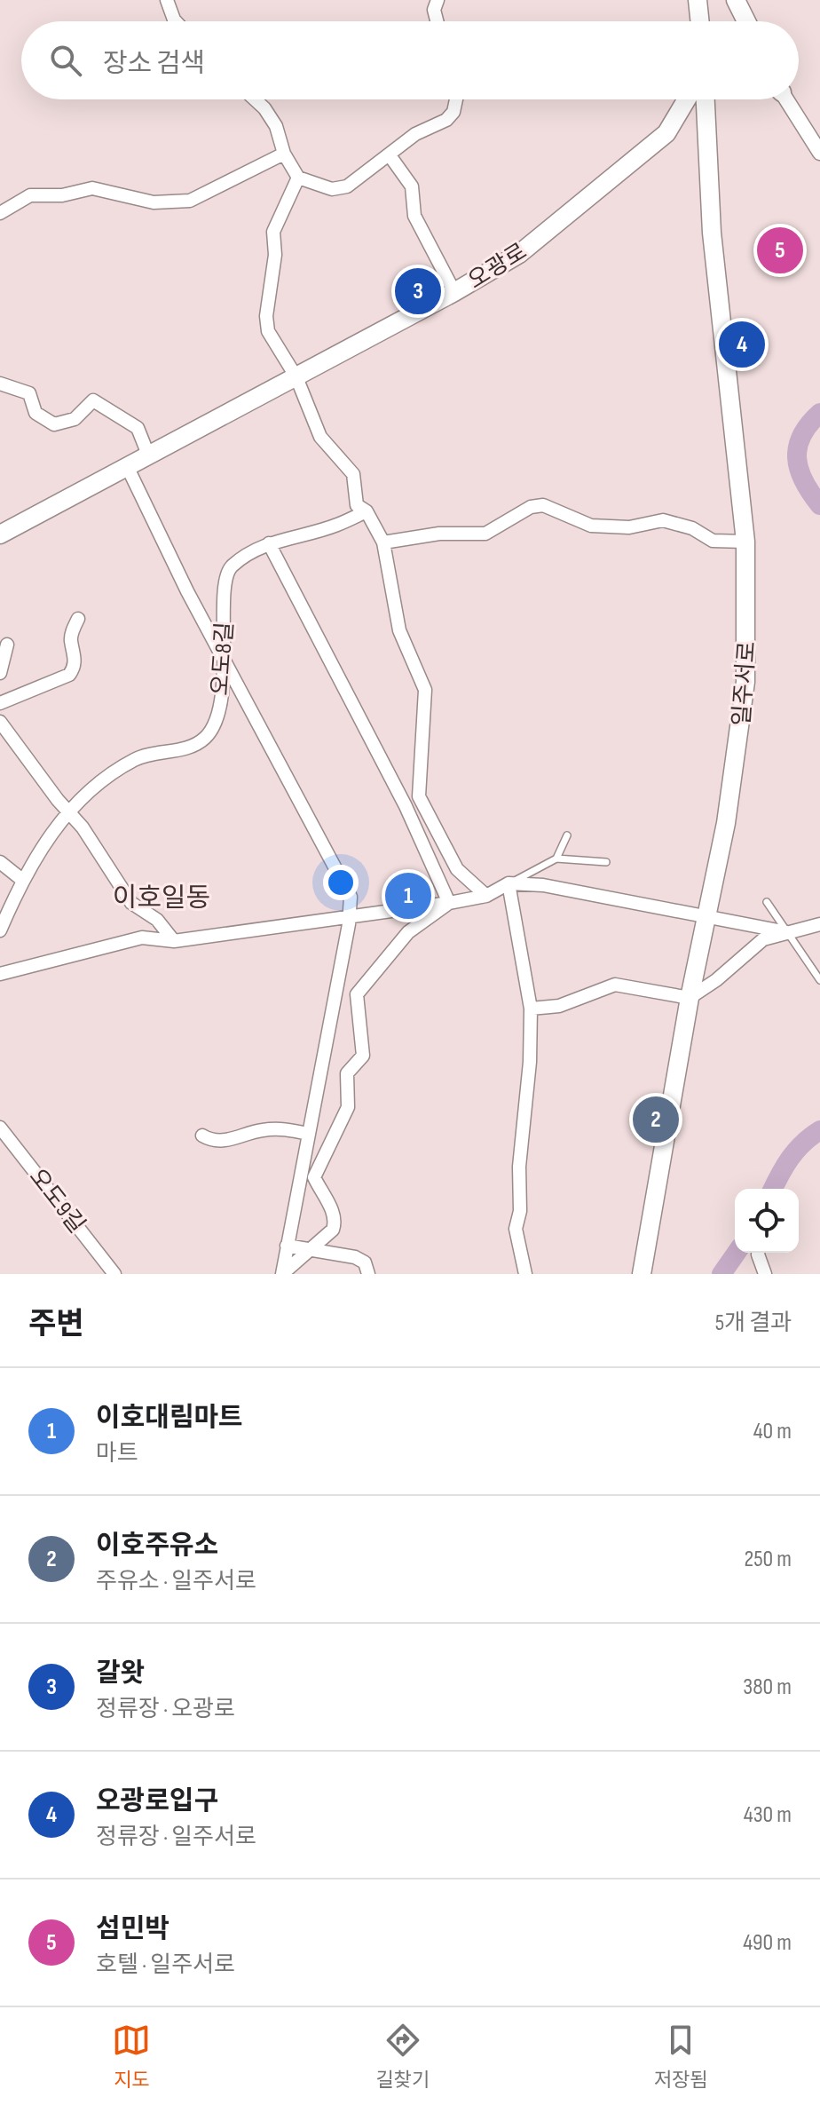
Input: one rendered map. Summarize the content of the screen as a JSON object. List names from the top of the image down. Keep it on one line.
{"streets":{"main road":["오광로","일주서로"],"street":["오도8길","오도9길"]},"districts":["이호일동"],"page":{"search":"장소 검색","pins":["5","3","4","1","2"],"heading":["주변","5개 결과"],"list":[{"mark":"1","name":"이호대림마트","note":"마트","value":"40 m"},{"mark":"2","name":"이호주유소","note":"주유소 · 일주서로","value":"250 m"},{"mark":"3","name":"갈왓","note":"정류장 · 오광로","value":"380 m"},{"mark":"4","name":"오광로입구","note":"정류장 · 일주서로","value":"430 m"},{"mark":"5","name":"섬민박","note":"호텔 · 일주서로","value":"490 m"}],"nav":["지도","길찾기","저장됨"]}}
